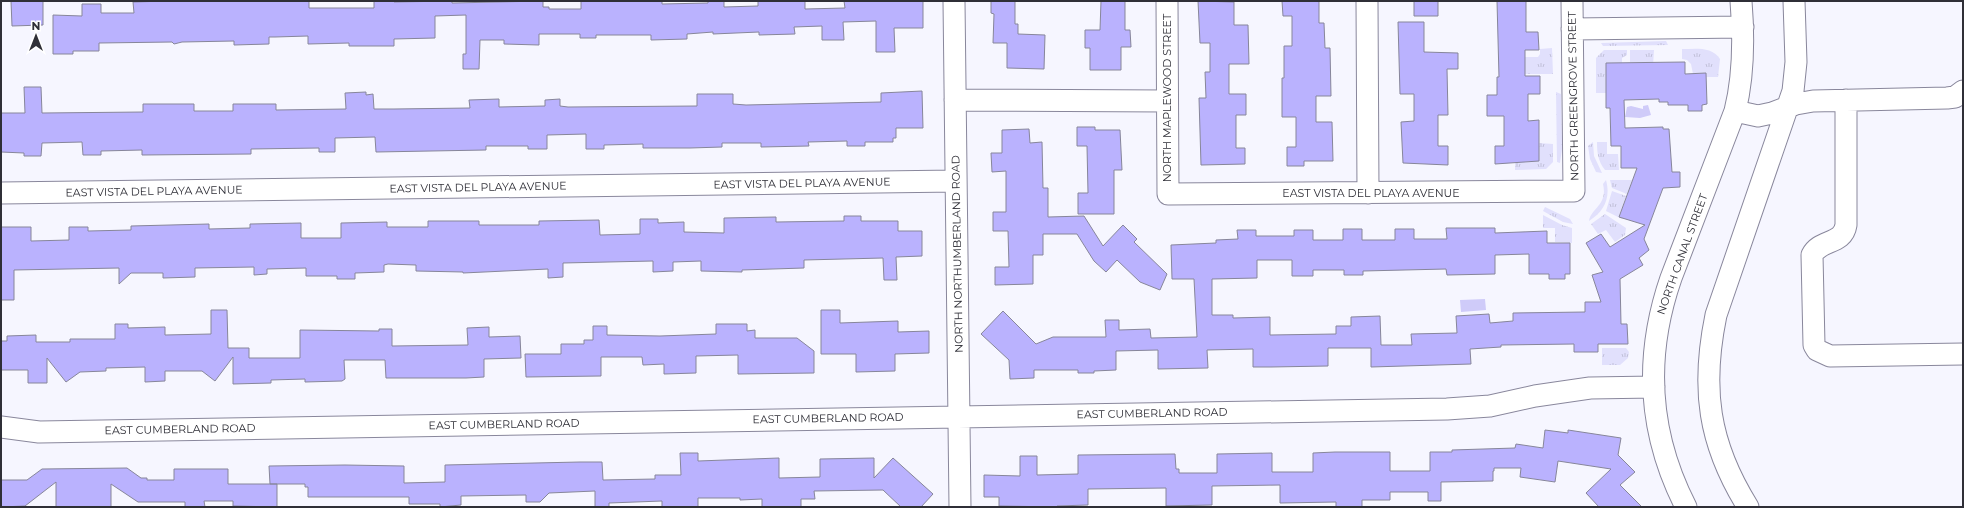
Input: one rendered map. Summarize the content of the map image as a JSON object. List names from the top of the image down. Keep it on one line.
{"streets":{"street":["NORTH GREENGROVE STREET","NORTH MAPLEWOOD STREET","EAST VISTA DEL PLAYA AVENUE","NORTH NORTHUMBERLAND ROAD","NORTH CANAL STREET","EAST CUMBERLAND ROAD"]},"crossings":[["NORTH GREENGROVE STREET","EAST VISTA DEL PLAYA AVENUE"],["NORTH MAPLEWOOD STREET","EAST VISTA DEL PLAYA AVENUE"],["EAST VISTA DEL PLAYA AVENUE","NORTH NORTHUMBERLAND ROAD"],["NORTH NORTHUMBERLAND ROAD","EAST CUMBERLAND ROAD"],["NORTH CANAL STREET","EAST CUMBERLAND ROAD"]],"north":"top"}
